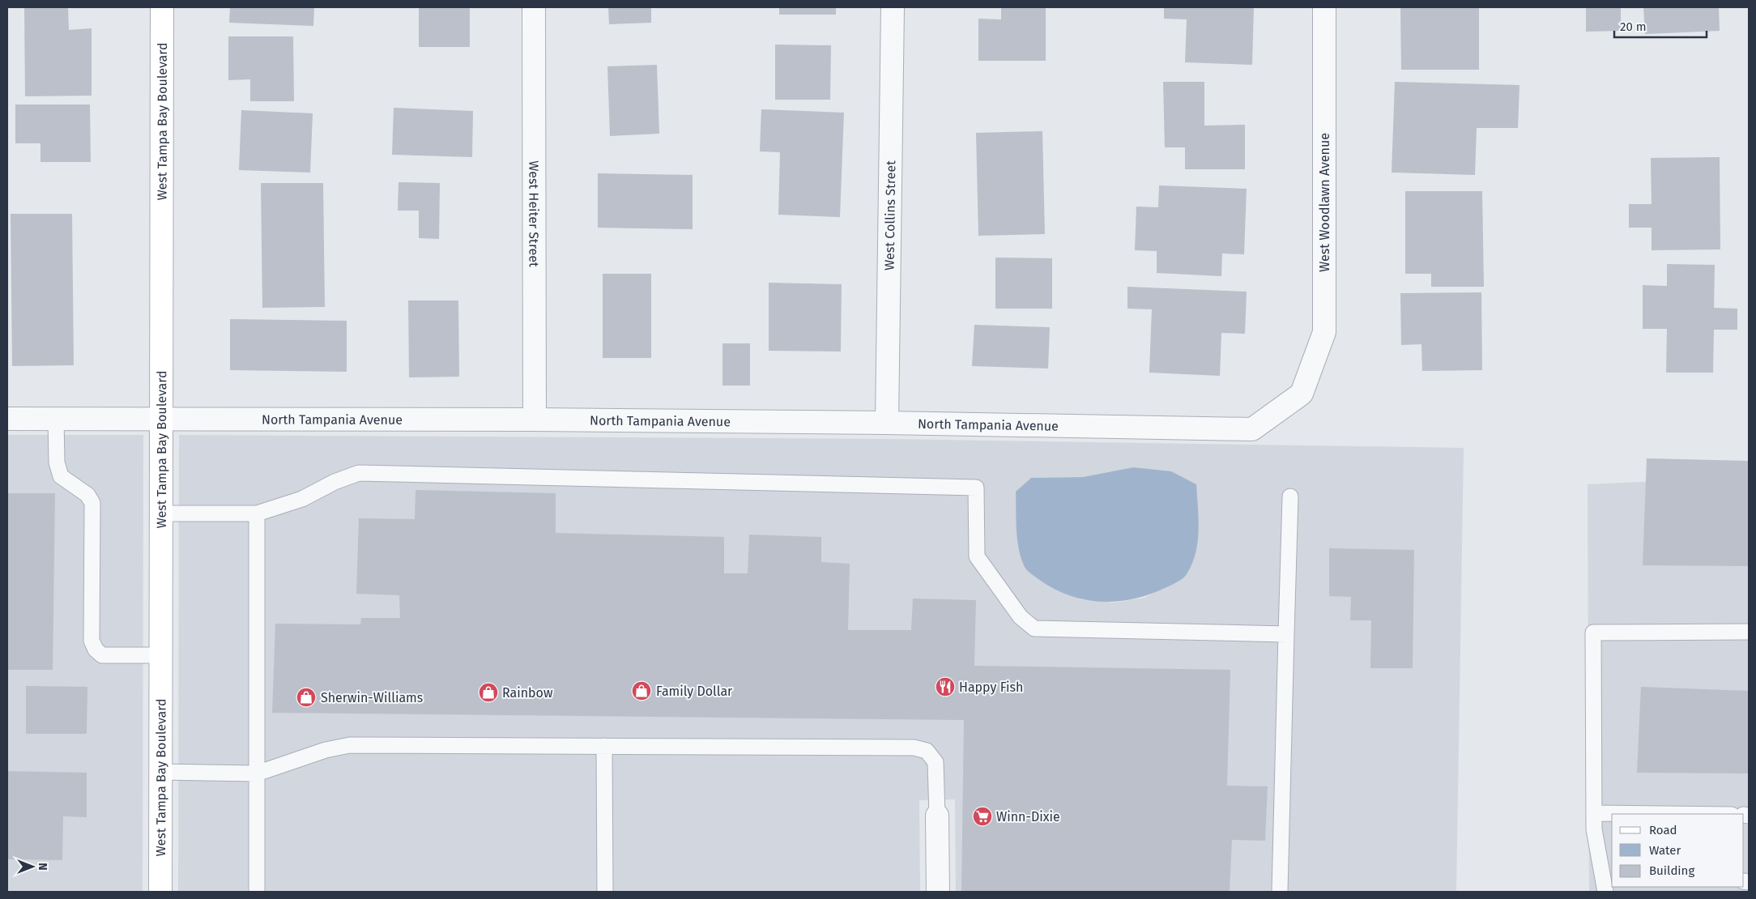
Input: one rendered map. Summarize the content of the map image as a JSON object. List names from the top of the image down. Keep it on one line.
{"streets":{"street":["West Tampa Bay Boulevard","West Woodlawn Avenue","West Heiter Street","West Collins Street","North Tampania Avenue"]},"crossings":[["West Tampa Bay Boulevard","North Tampania Avenue"],["West Woodlawn Avenue","North Tampania Avenue"],["West Heiter Street","North Tampania Avenue"],["West Collins Street","North Tampania Avenue"]],"places":{"restaurant":["Happy Fish"],"shop":["Family Dollar","Rainbow","Sherwin-Williams"],"supermarket":["Winn-Dixie"]},"legend":["Road","Water","Building"],"scale_bar":"20 m","north":"right"}
